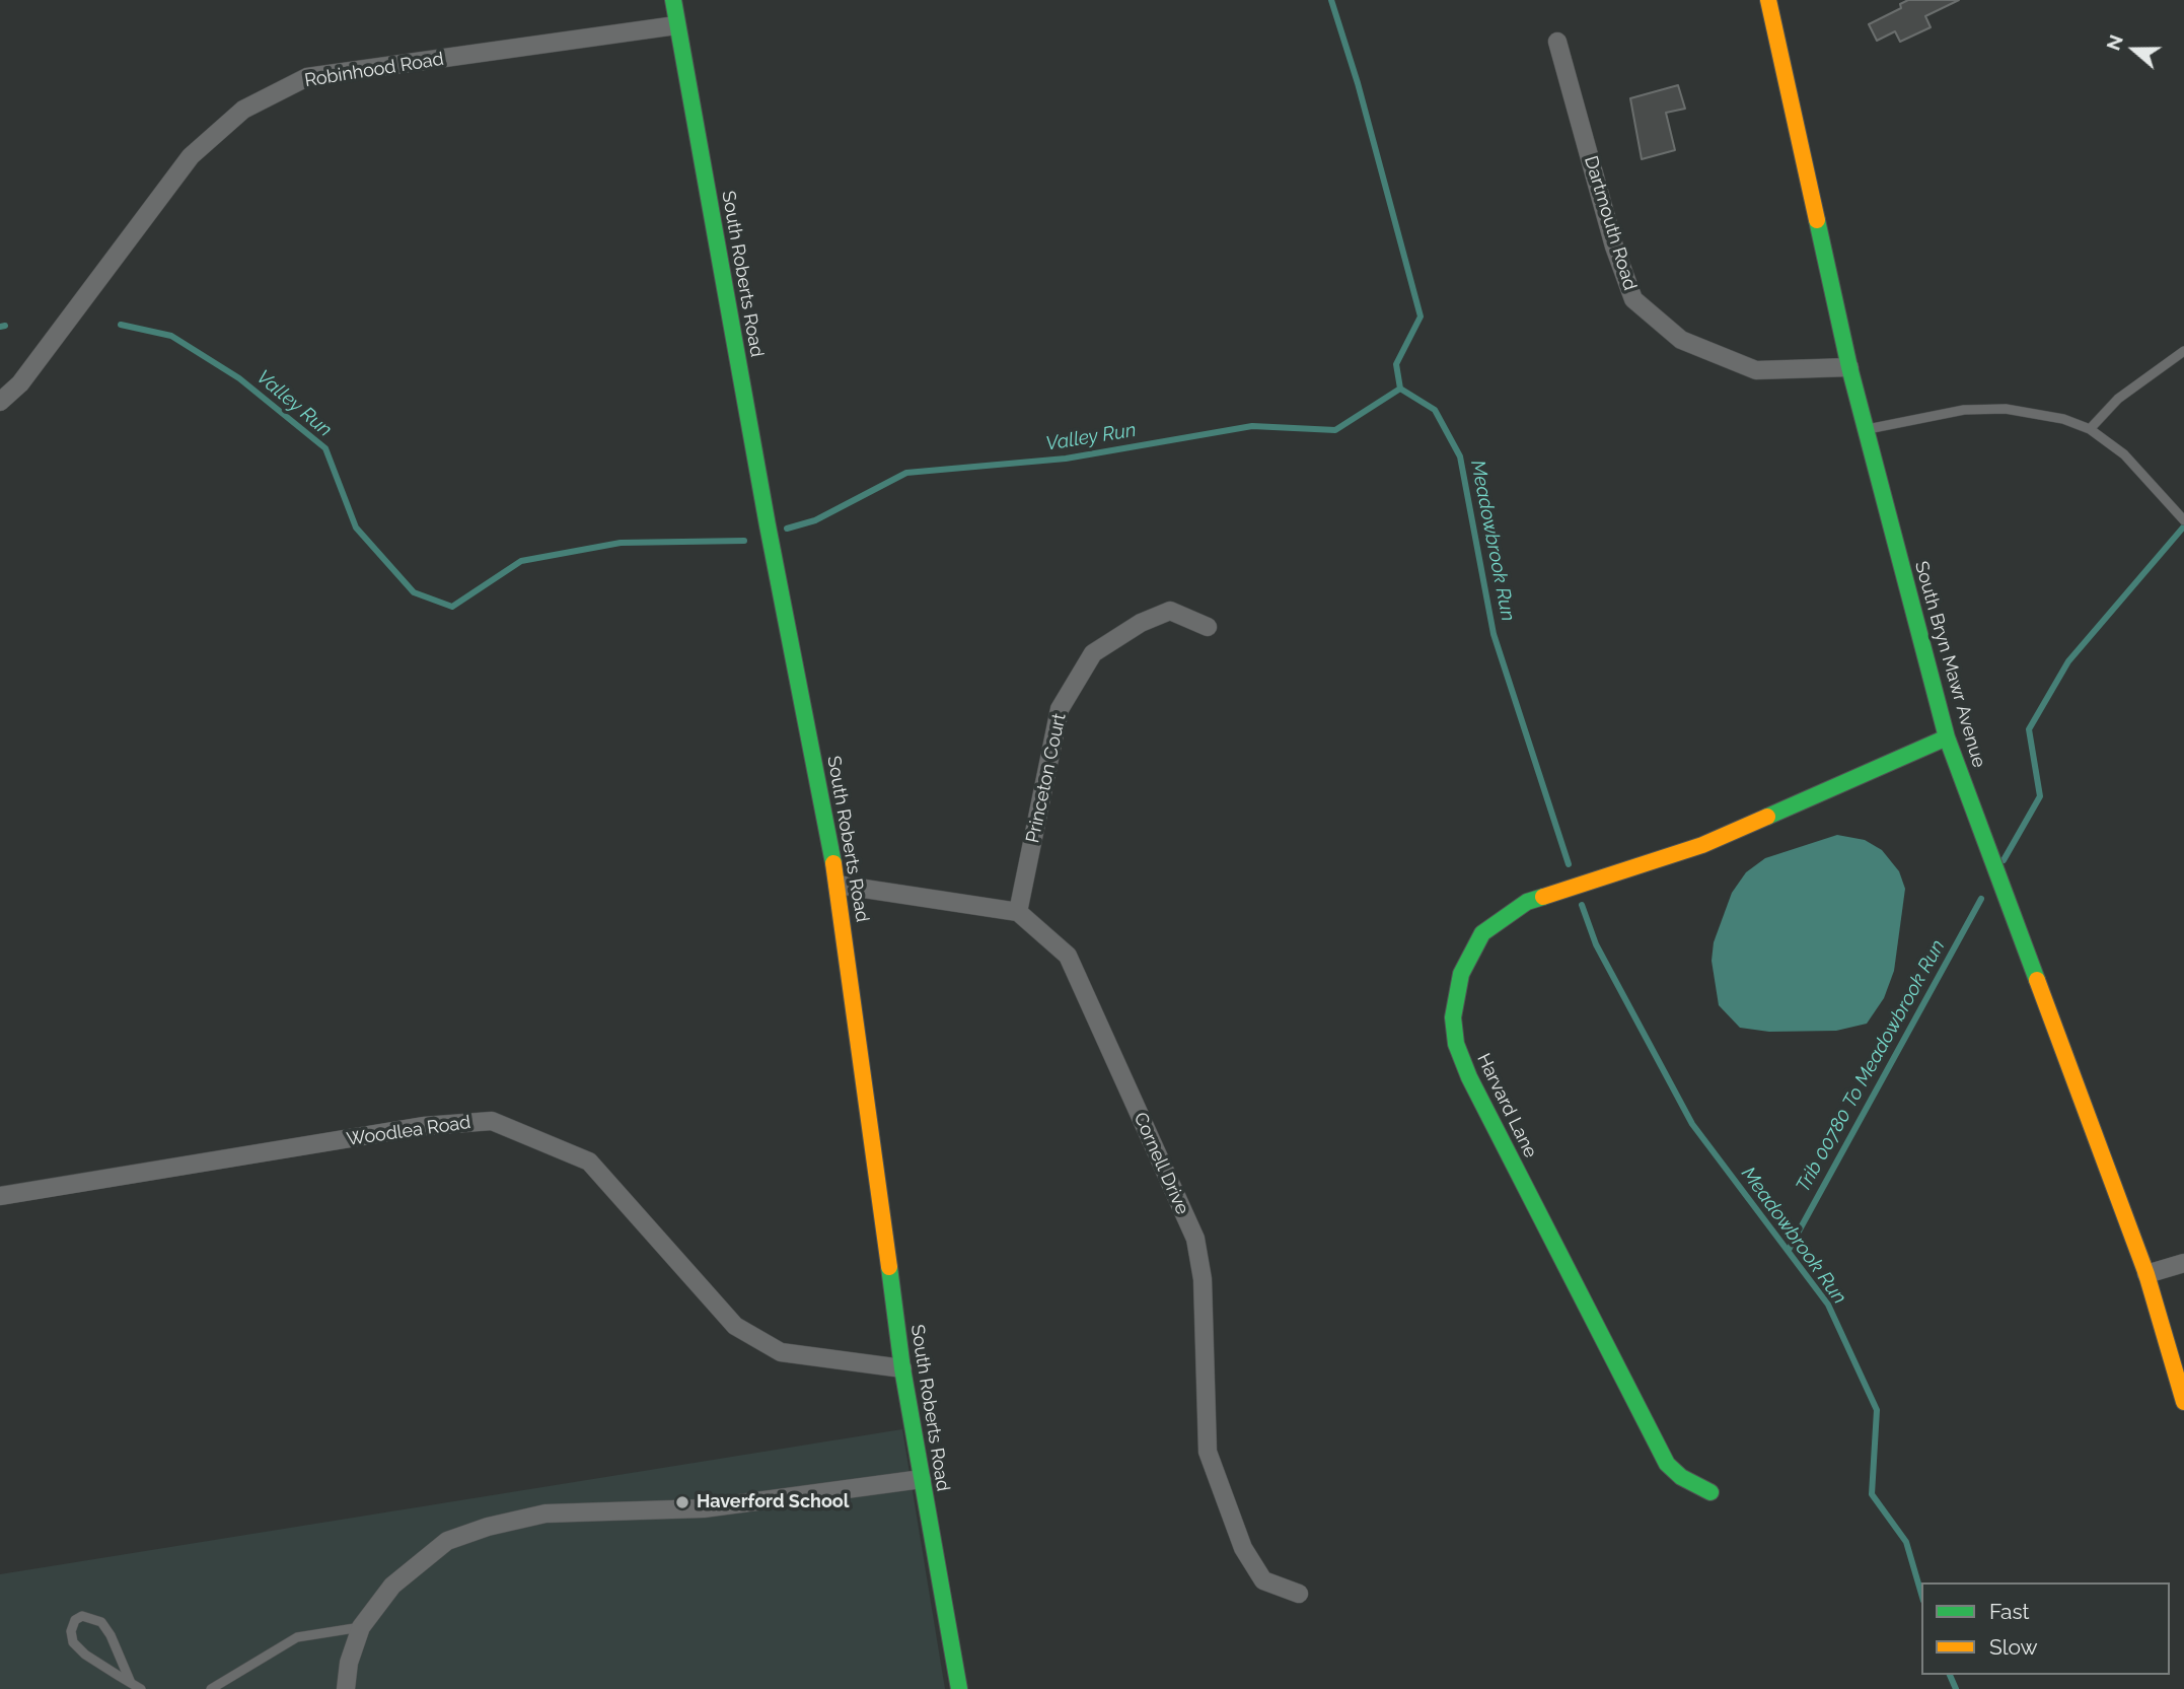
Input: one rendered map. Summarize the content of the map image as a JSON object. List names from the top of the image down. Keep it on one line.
{"streets":{"street":["Robinhood Road","Dartmouth Road","South Roberts Road","South Bryn Mawr Avenue","Princeton Court","Harvard Lane","Woodlea Road","Cornell Drive"]},"crossings":[["Robinhood Road","South Roberts Road"],["Dartmouth Road","South Bryn Mawr Avenue"],["South Roberts Road","Woodlea Road"],["South Bryn Mawr Avenue","Harvard Lane"],["Princeton Court","Cornell Drive"]],"water":["Valley Run","Meadowbrook Run","Trib 00780 To Meadowbrook Run"],"places":["Haverford School"],"legend":["Fast","Slow"],"north":"left"}
